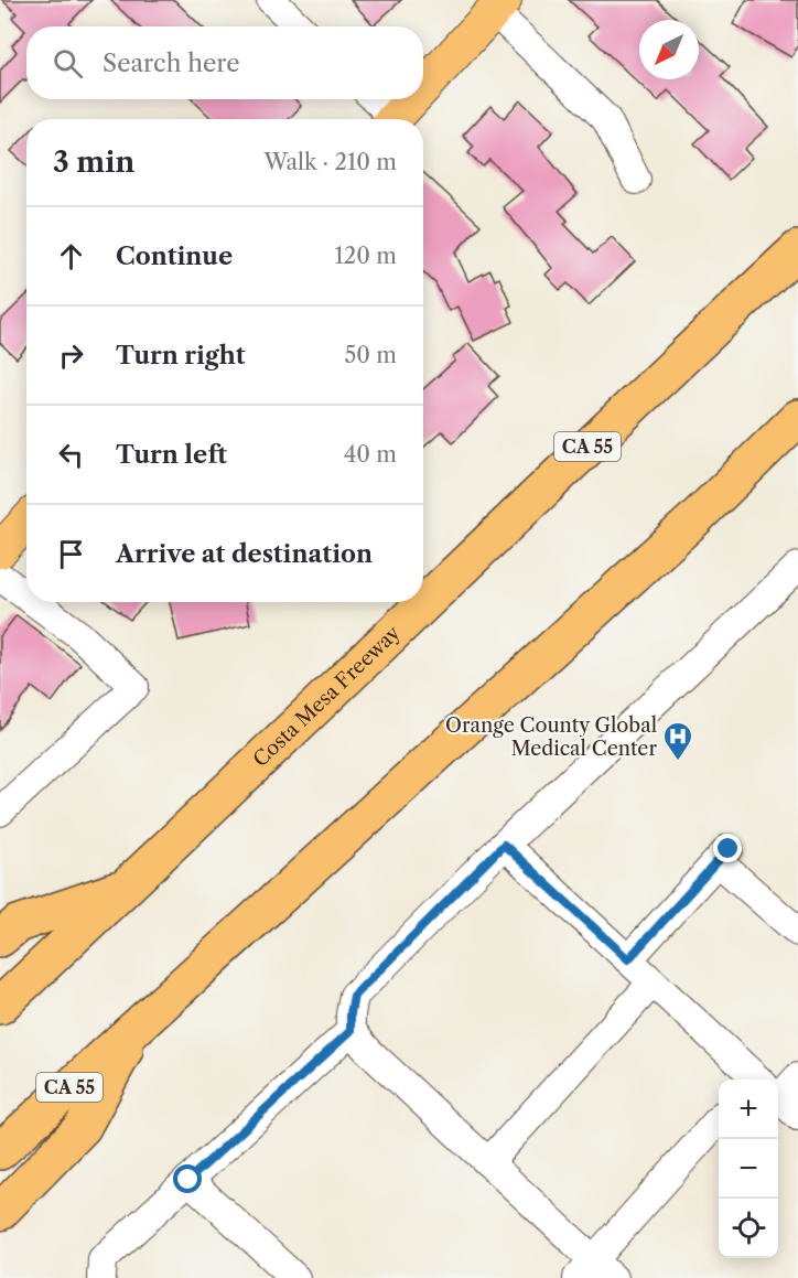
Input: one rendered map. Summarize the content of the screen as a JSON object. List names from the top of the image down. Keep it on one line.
{"streets":{"highway":["CA 55","Costa Mesa Freeway"]},"places":{"hospital":["Orange County Global Medical Center"]},"north":"bottom left","page":{"search":"Search here","heading":["3 min","Walk · 210 m"],"list":[["Continue","120 m"],["Turn right","50 m"],["Turn left","40 m"],"Arrive at destination"],"map_buttons":["+","−"]}}
